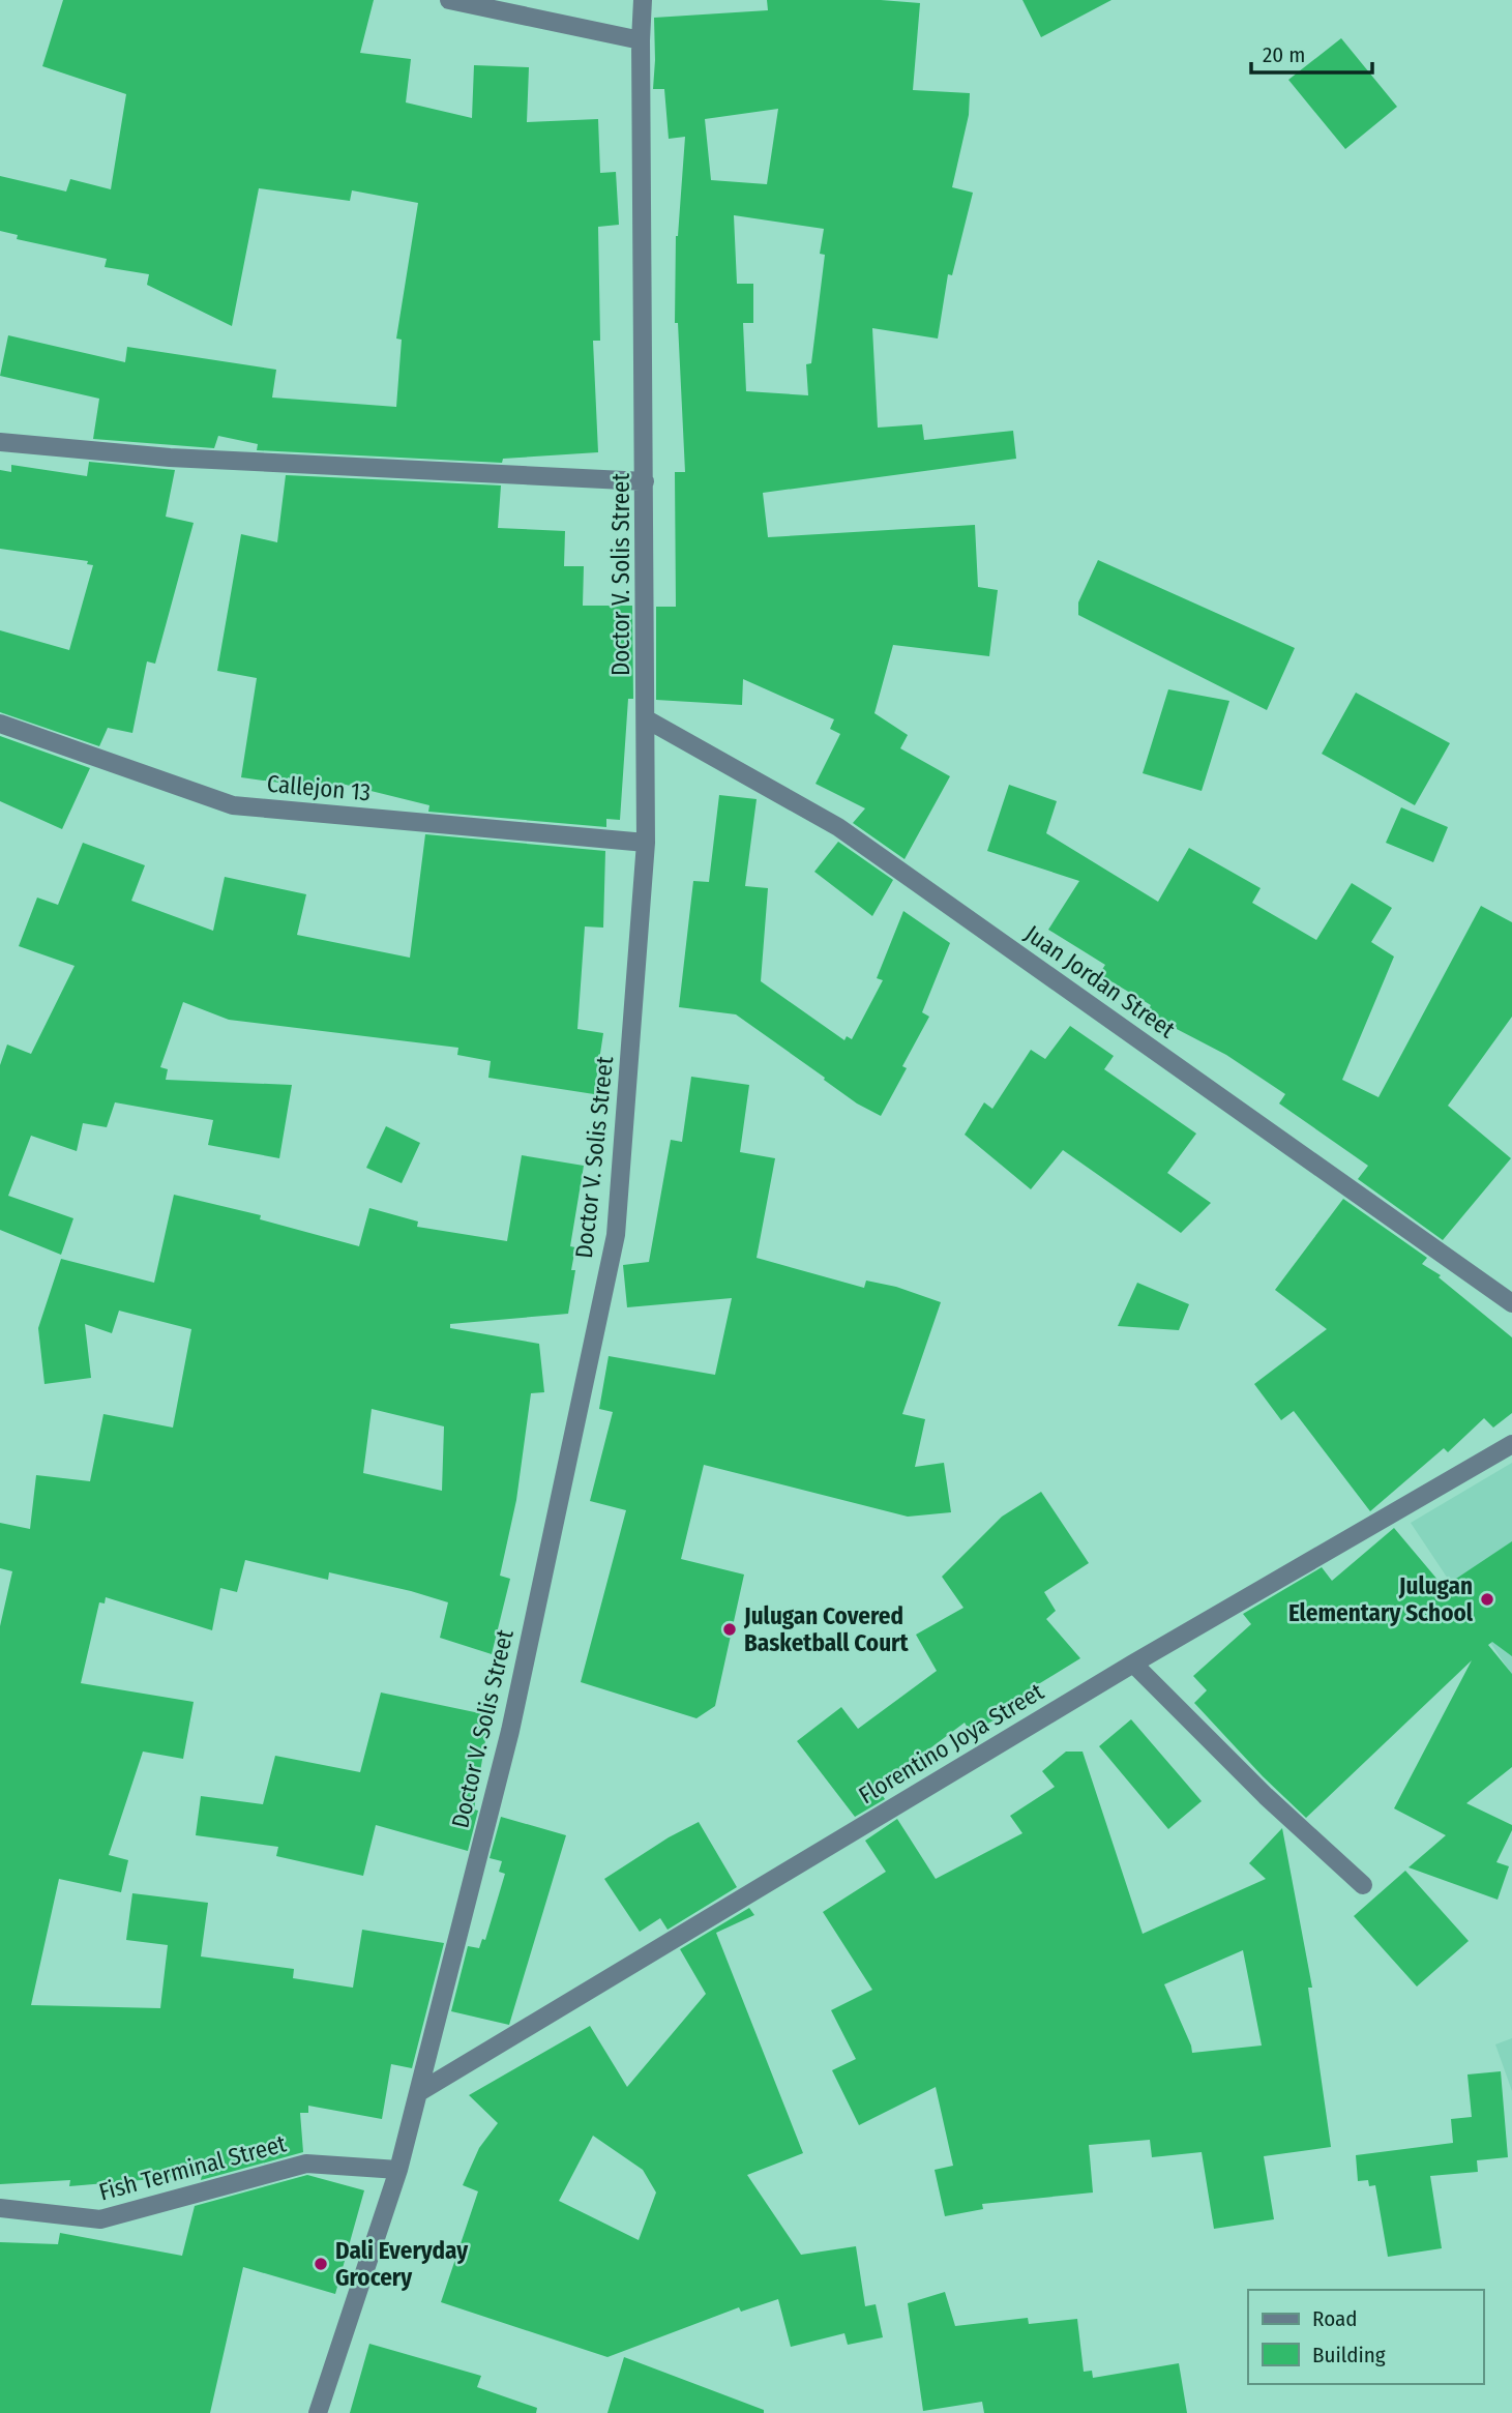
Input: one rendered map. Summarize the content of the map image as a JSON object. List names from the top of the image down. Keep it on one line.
{"streets":{"street":["Doctor V. Solis Street","Callejon 13","Juan Jordan Street","Florentino Joya Street","Fish Terminal Street"]},"crossings":[["Doctor V. Solis Street","Callejon 13"],["Doctor V. Solis Street","Juan Jordan Street"],["Doctor V. Solis Street","Florentino Joya Street"],["Doctor V. Solis Street","Fish Terminal Street"]],"places":["Julugan Elementary School","Julugan Covered Basketball Court","Dali Everyday Grocery"],"legend":["Road","Building"],"scale_bar":"20 m"}
